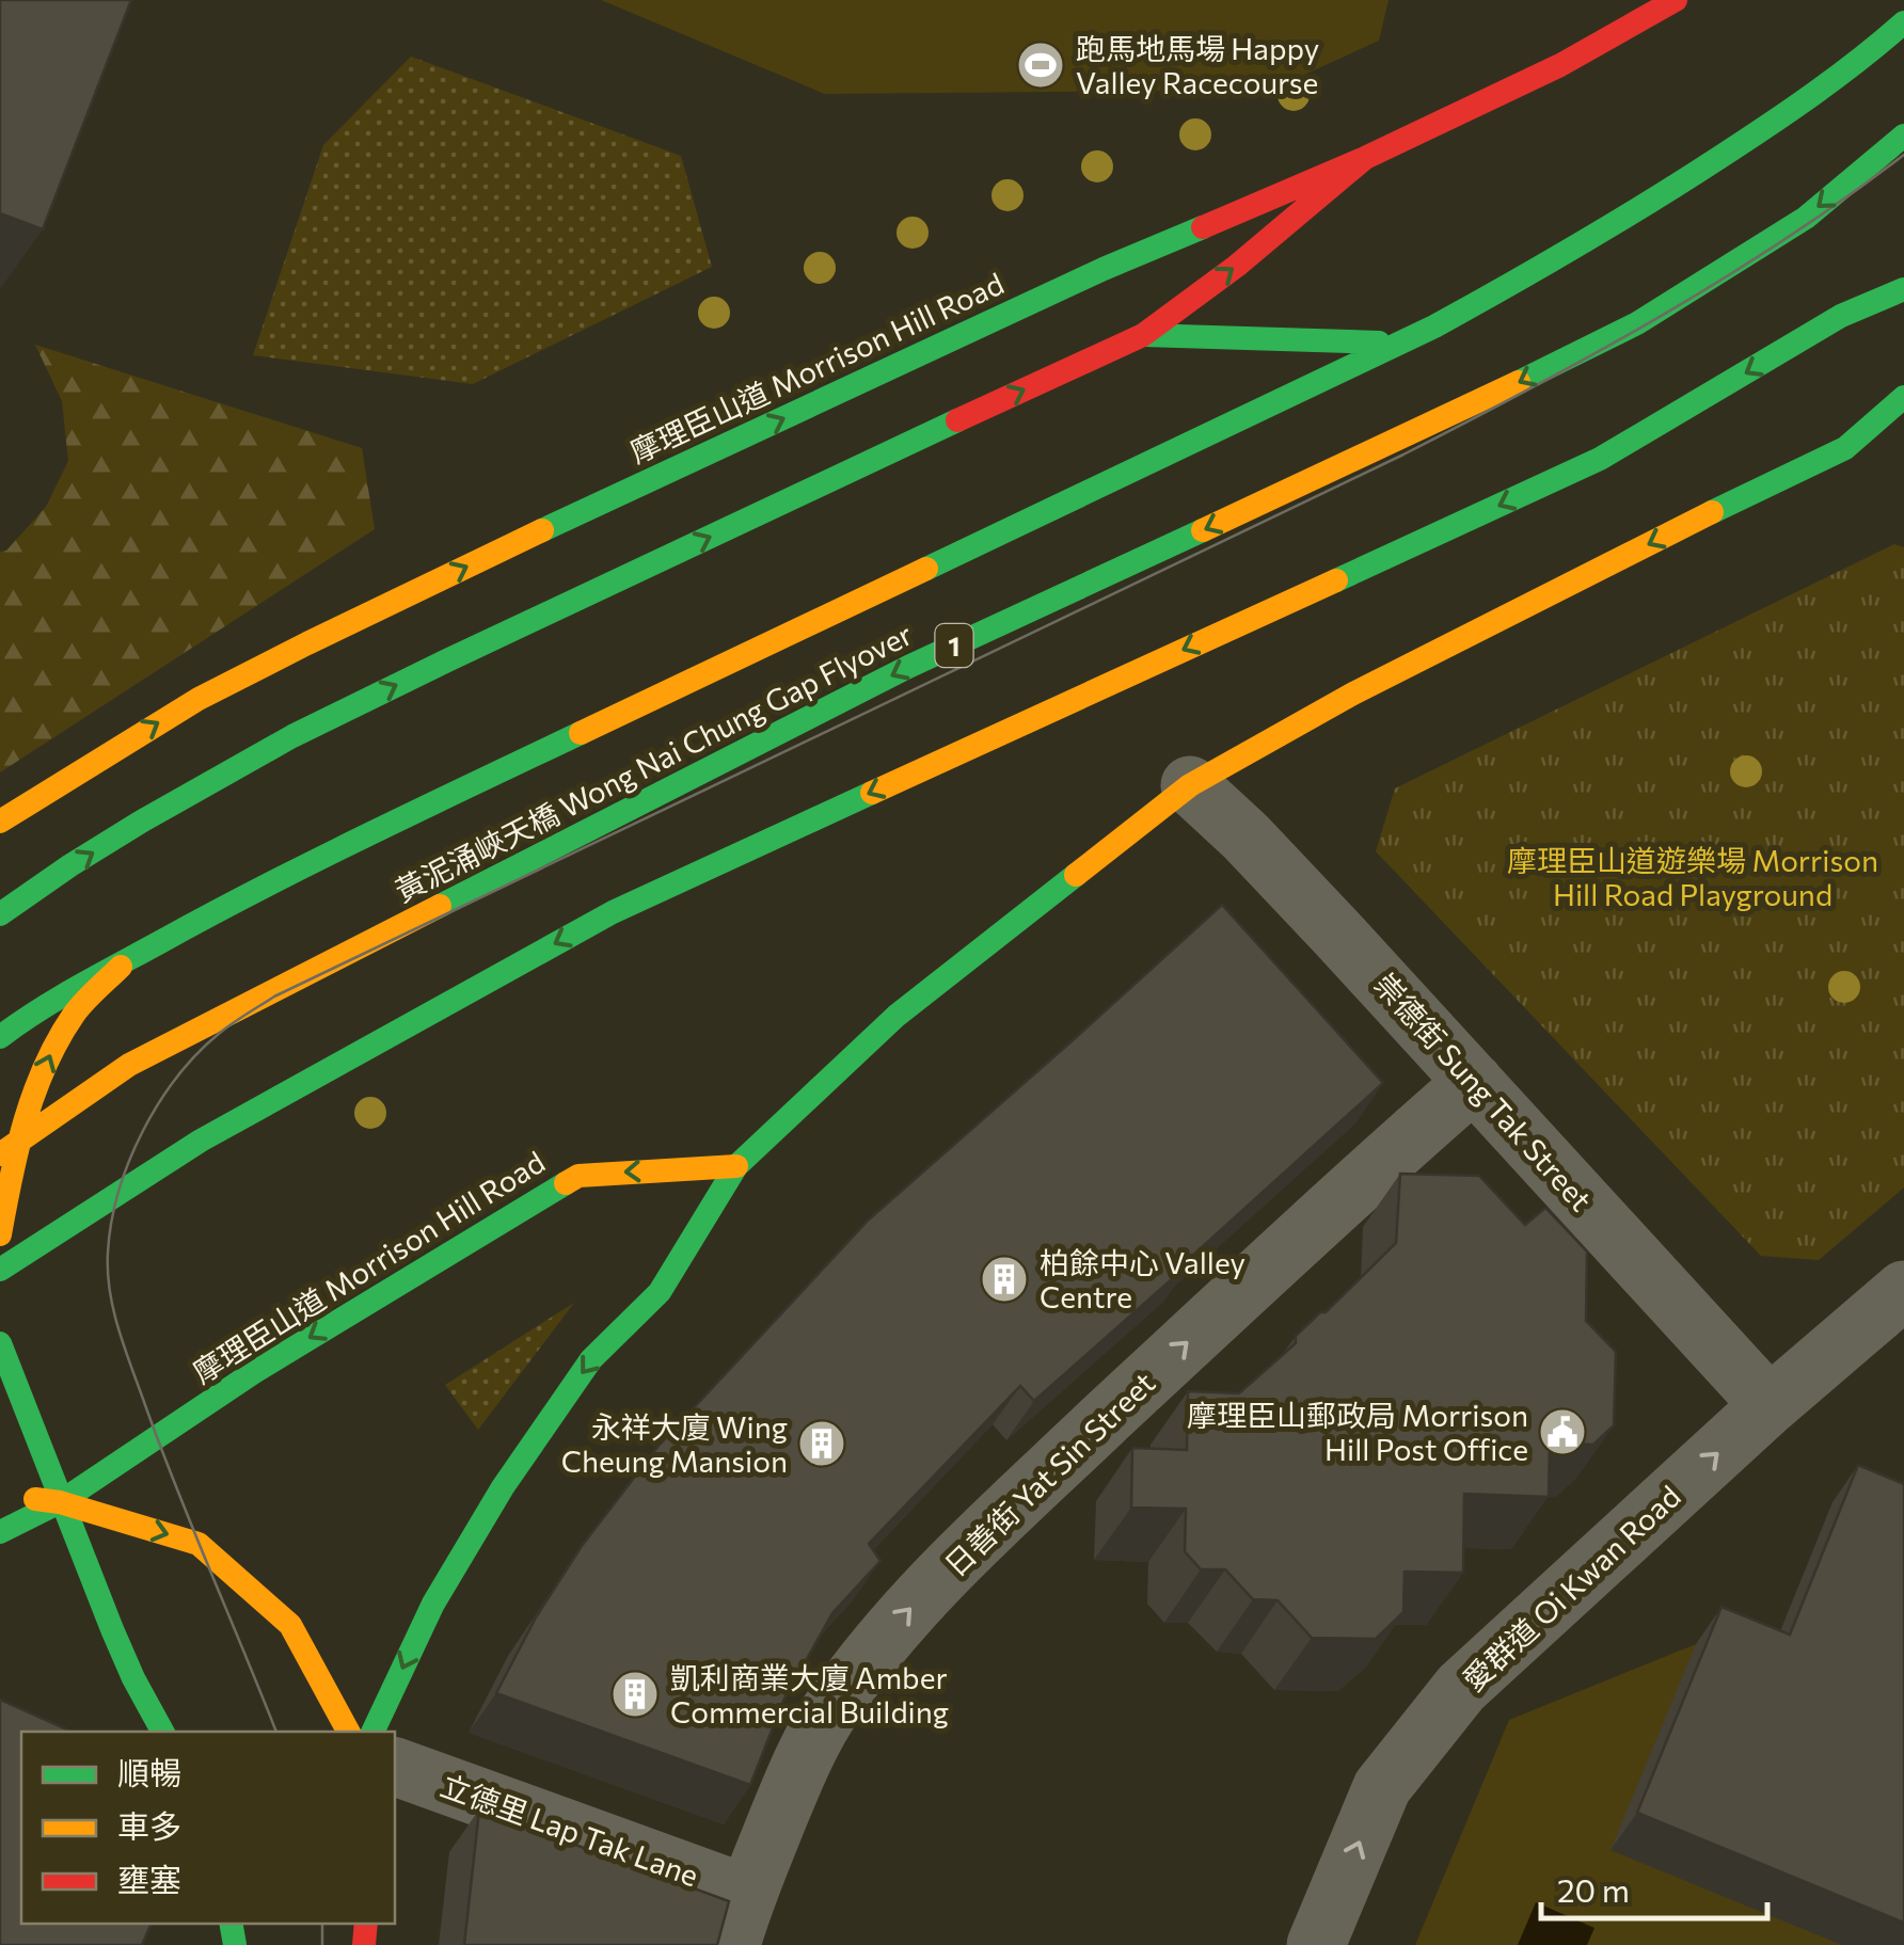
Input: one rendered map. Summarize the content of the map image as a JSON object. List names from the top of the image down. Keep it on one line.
{"streets":{"main road":["摩理臣山道 Morrison Hill Road","1","黃泥涌峽天橋 Wong Nai Chung Gap Flyover"],"street":["崇德街 Sung Tak Street","日善街 Yat Sin Street","愛群道 Oi Kwan Road","立德里 Lap Tak Lane"]},"crossings":[["崇德街 Sung Tak Street","日善街 Yat Sin Street"],["崇德街 Sung Tak Street","愛群道 Oi Kwan Road"],["日善街 Yat Sin Street","立德里 Lap Tak Lane"]],"one_way":["日善街 Yat Sin Street","愛群道 Oi Kwan Road"],"parks":["摩理臣山道遊樂場 Morrison Hill Road Playground"],"places":{"sports":["跑馬地馬場 Happy Valley Racecourse"],"building":["柏餘中心 Valley Centre","永祥大廈 Wing Cheung Mansion","凱利商業大廈 Amber Commercial Building"],"public building":["摩理臣山郵政局 Morrison Hill Post Office"]},"legend":["順暢","車多","壅塞"],"scale_bar":"20 m"}
